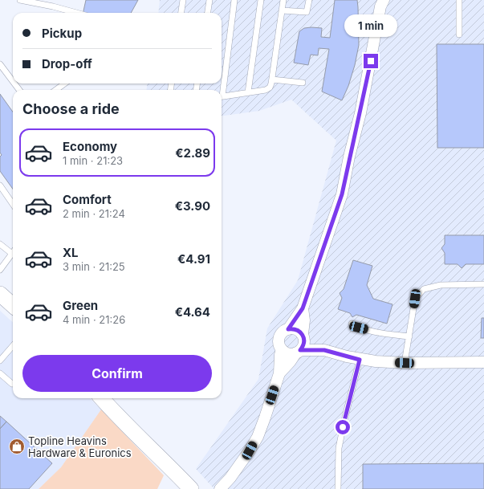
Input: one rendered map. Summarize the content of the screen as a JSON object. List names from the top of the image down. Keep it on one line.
{"places":{"shop":["Topline Heavins Hardware & Euronics"]},"page":{"banner":["Pickup","Drop-off"],"bubble":"1 min","heading":"Choose a ride","list":[{"name":"Economy","note":"1 min · 21:23","value":"€2.89"},{"name":"Comfort","note":"2 min · 21:24","value":"€3.90"},{"name":"XL","note":"3 min · 21:25","value":"€4.91"},{"name":"Green","note":"4 min · 21:26","value":"€4.64"}],"buttons":"Confirm"}}
